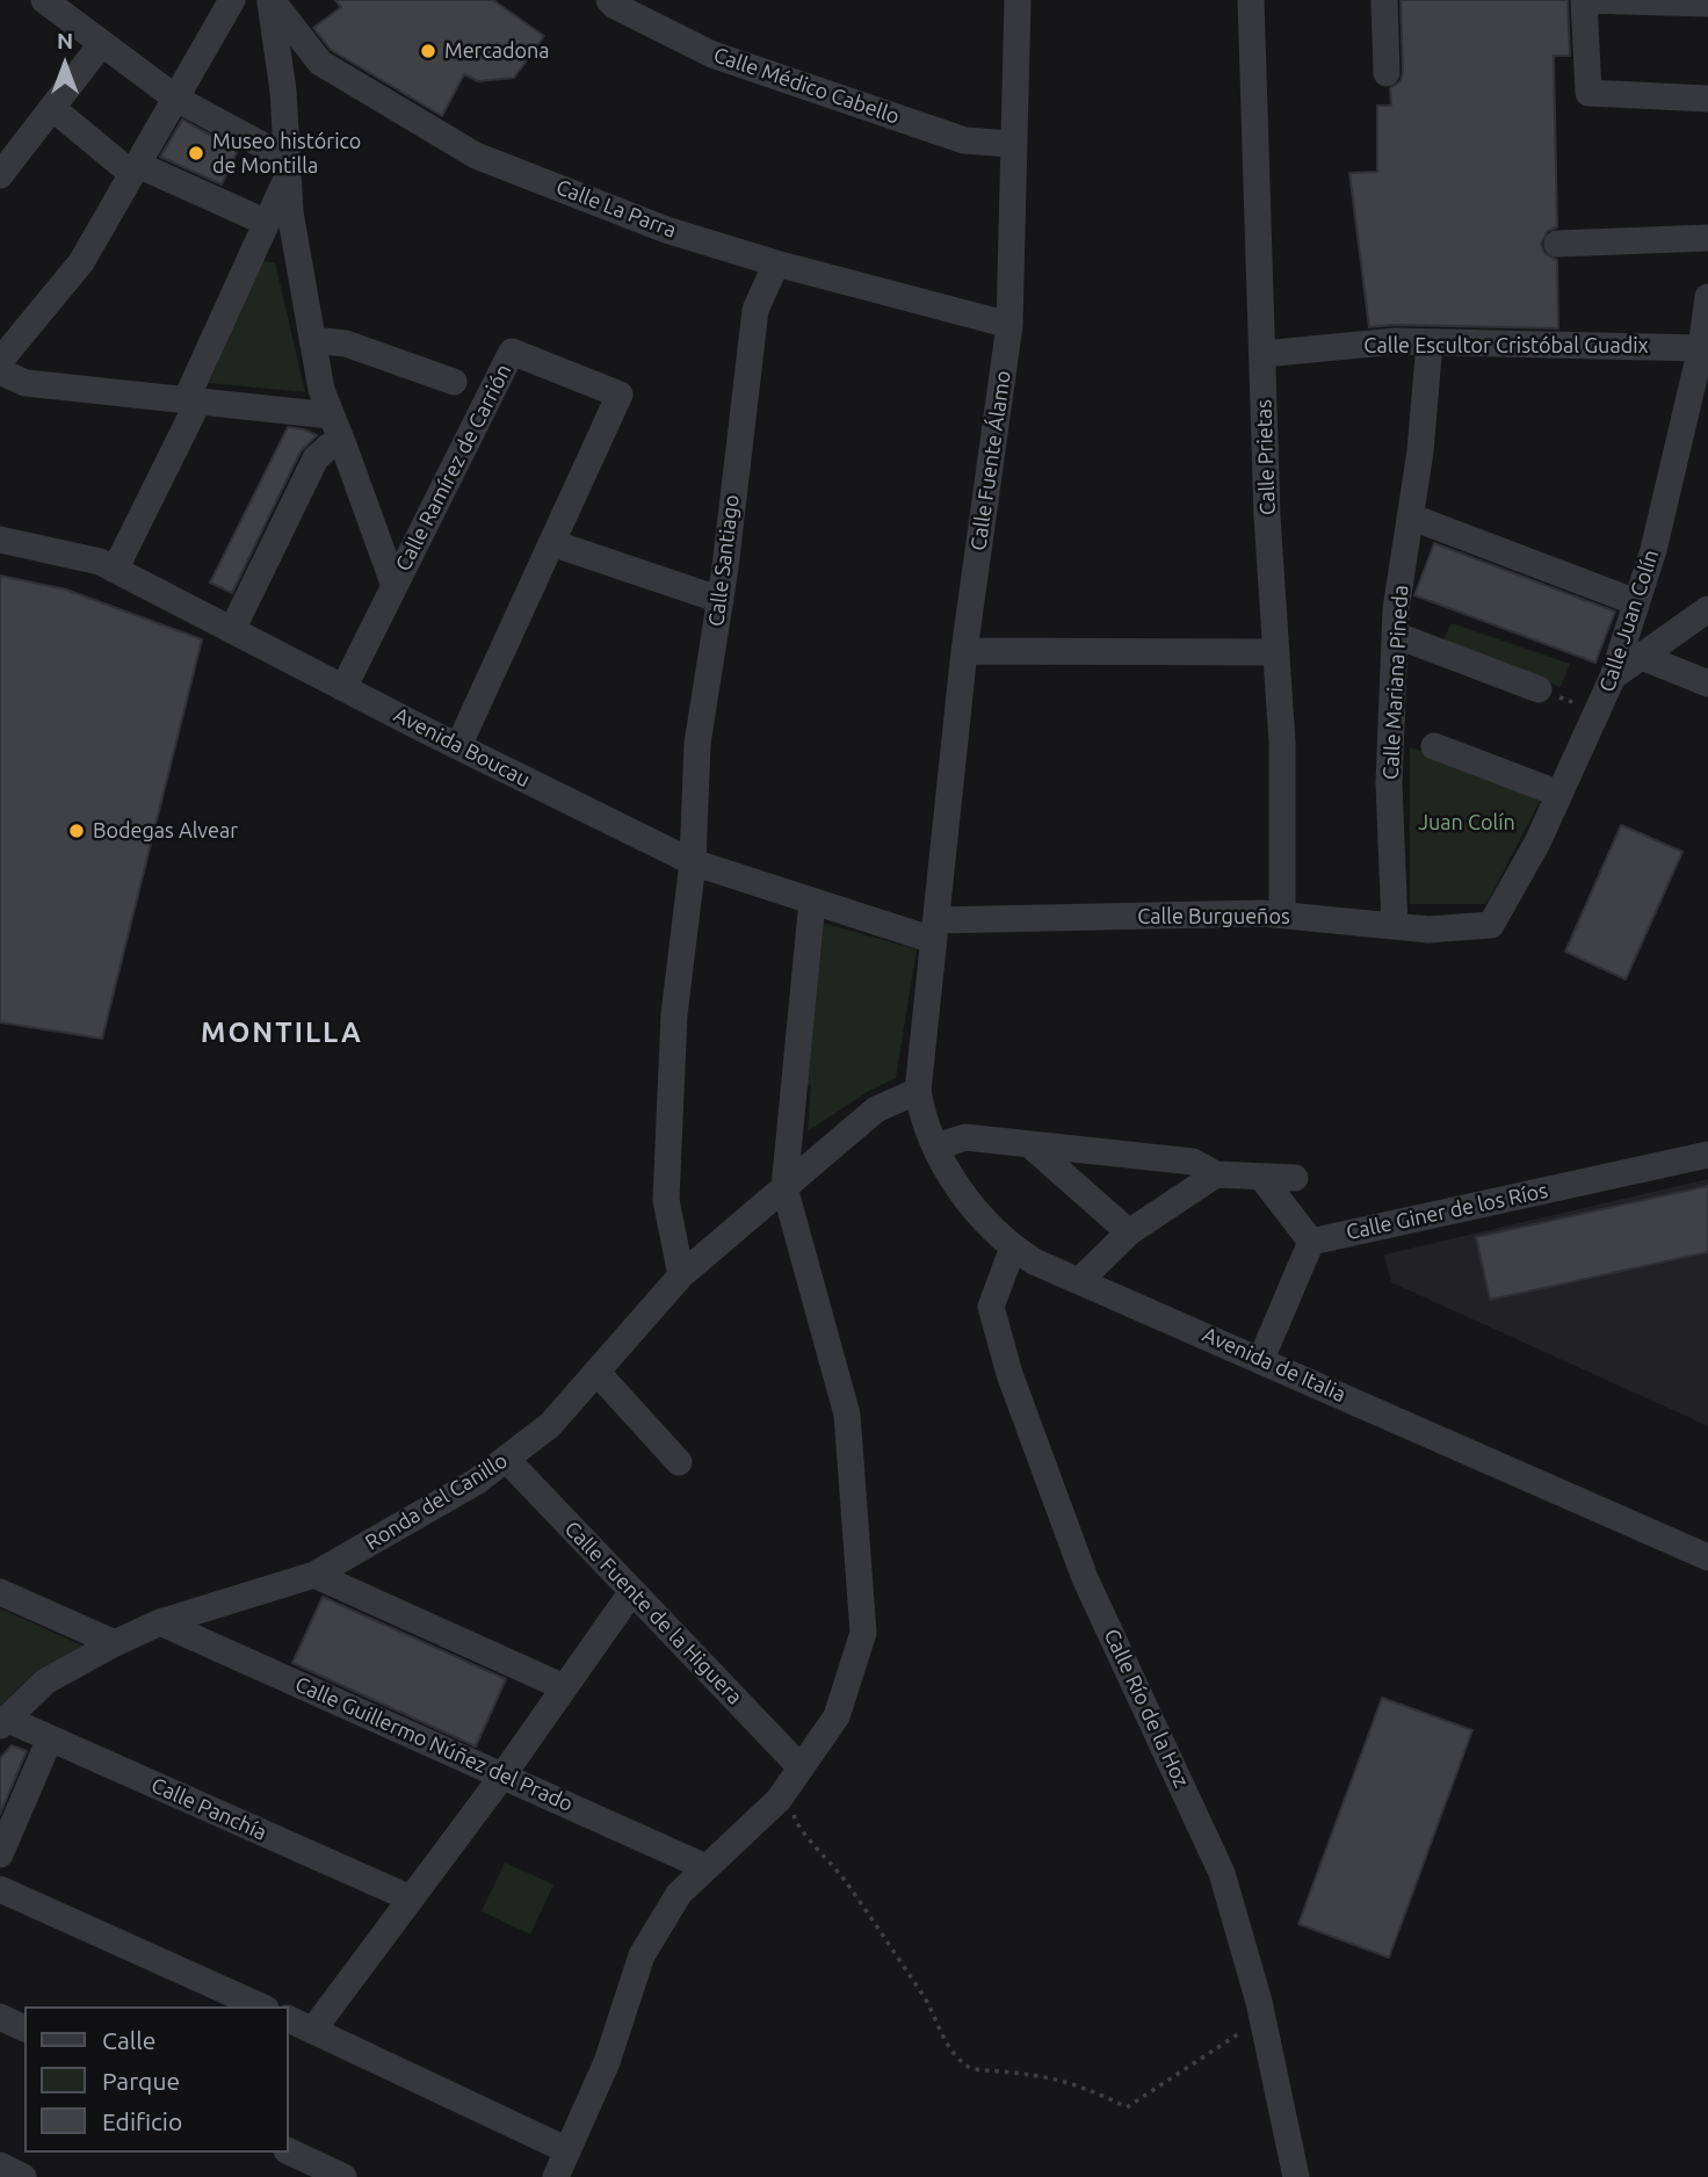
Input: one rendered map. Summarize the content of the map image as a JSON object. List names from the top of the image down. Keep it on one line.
{"streets":{"street":["Calle Médico Cabello","Calle La Parra","Calle Escultor Cristóbal Guadix","Calle Prietas","Calle Fuente Álamo","Calle Ramírez de Carrión","Calle Santiago","Calle Juan Colín","Calle Mariana Pineda","Avenida Boucau","Calle Burgueños","Calle Giner de los Ríos","Avenida de Italia","Ronda del Canillo","Calle Fuente de la Higuera","Calle Río de la Hoz","Calle Guillermo Núñez del Prado","Calle Panchía"]},"crossings":[["Calle Médico Cabello","Calle Fuente Álamo"],["Calle La Parra","Calle Fuente Álamo"],["Calle La Parra","Calle Santiago"],["Calle Escultor Cristóbal Guadix","Calle Prietas"],["Calle Escultor Cristóbal Guadix","Calle Juan Colín"],["Calle Escultor Cristóbal Guadix","Calle Mariana Pineda"],["Calle Prietas","Calle Burgueños"],["Calle Fuente Álamo","Avenida Boucau"],["Calle Fuente Álamo","Calle Burgueños"],["Calle Fuente Álamo","Avenida de Italia"],["Calle Ramírez de Carrión","Avenida Boucau"],["Calle Santiago","Avenida Boucau"],["Calle Santiago","Ronda del Canillo"],["Calle Juan Colín","Calle Burgueños"],["Calle Mariana Pineda","Calle Burgueños"],["Avenida Boucau","Calle Burgueños"],["Avenida Boucau","Avenida de Italia"],["Calle Burgueños","Avenida de Italia"],["Avenida de Italia","Ronda del Canillo"],["Avenida de Italia","Calle Río de la Hoz"],["Ronda del Canillo","Calle Fuente de la Higuera"],["Ronda del Canillo","Calle Guillermo Núñez del Prado"],["Ronda del Canillo","Calle Panchía"]],"districts":["MONTILLA"],"parks":["Juan Colín"],"places":["Mercadona","Museo histórico de Montilla","Bodegas Alvear"],"legend":["Calle","Parque","Edificio"],"north":"top"}
